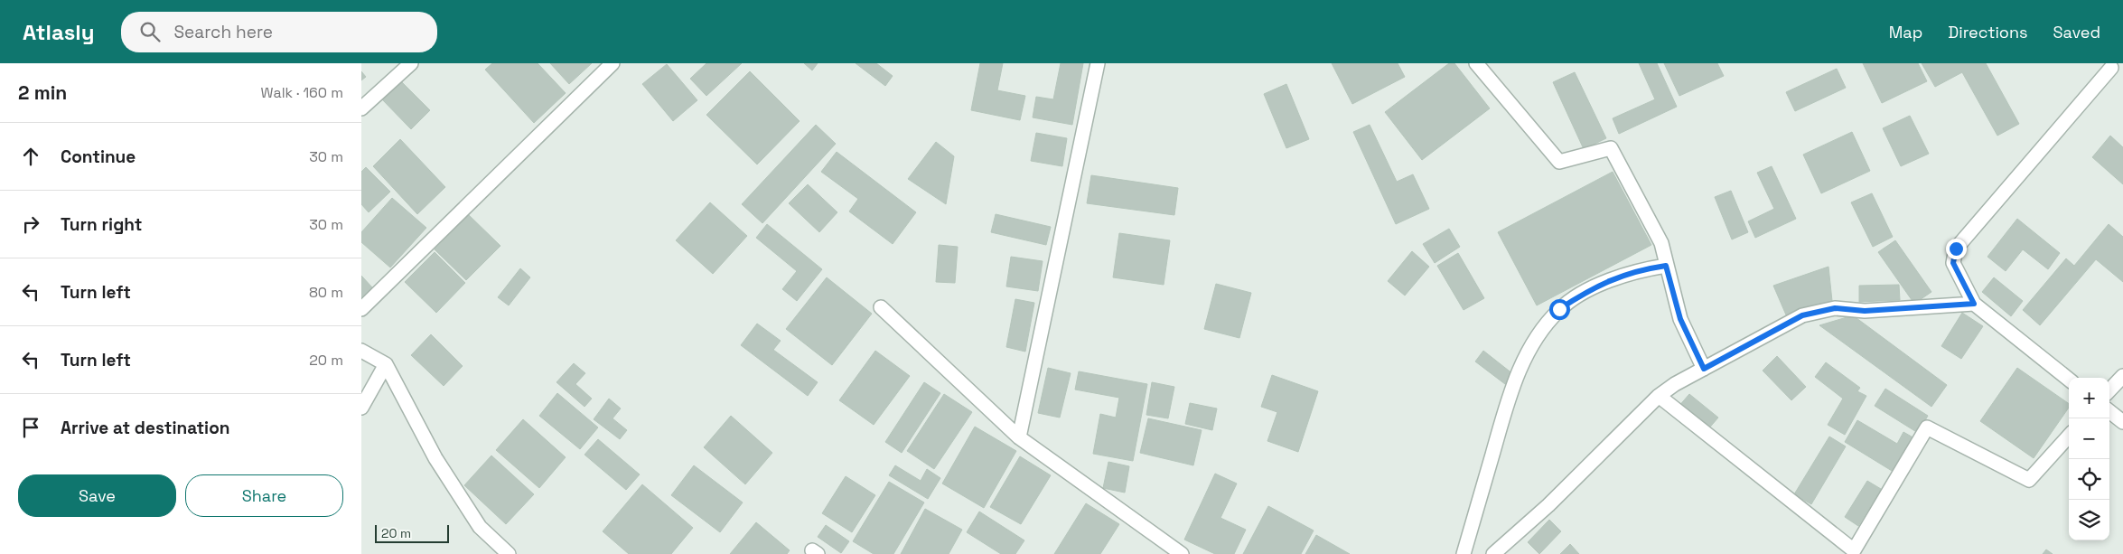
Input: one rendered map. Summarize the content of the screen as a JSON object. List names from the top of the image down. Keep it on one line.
{"scale_bar":"20 m","page":{"header":"Atlasly","search":"Search here","nav":["Map","Directions","Saved"],"heading":["2 min","Walk · 160 m"],"list":[["Continue","30 m"],["Turn right","30 m"],["Turn left","80 m"],["Turn left","20 m"],"Arrive at destination"],"map_buttons":["+","−"],"buttons":["Save","Share"],"scale":"20 m"}}
